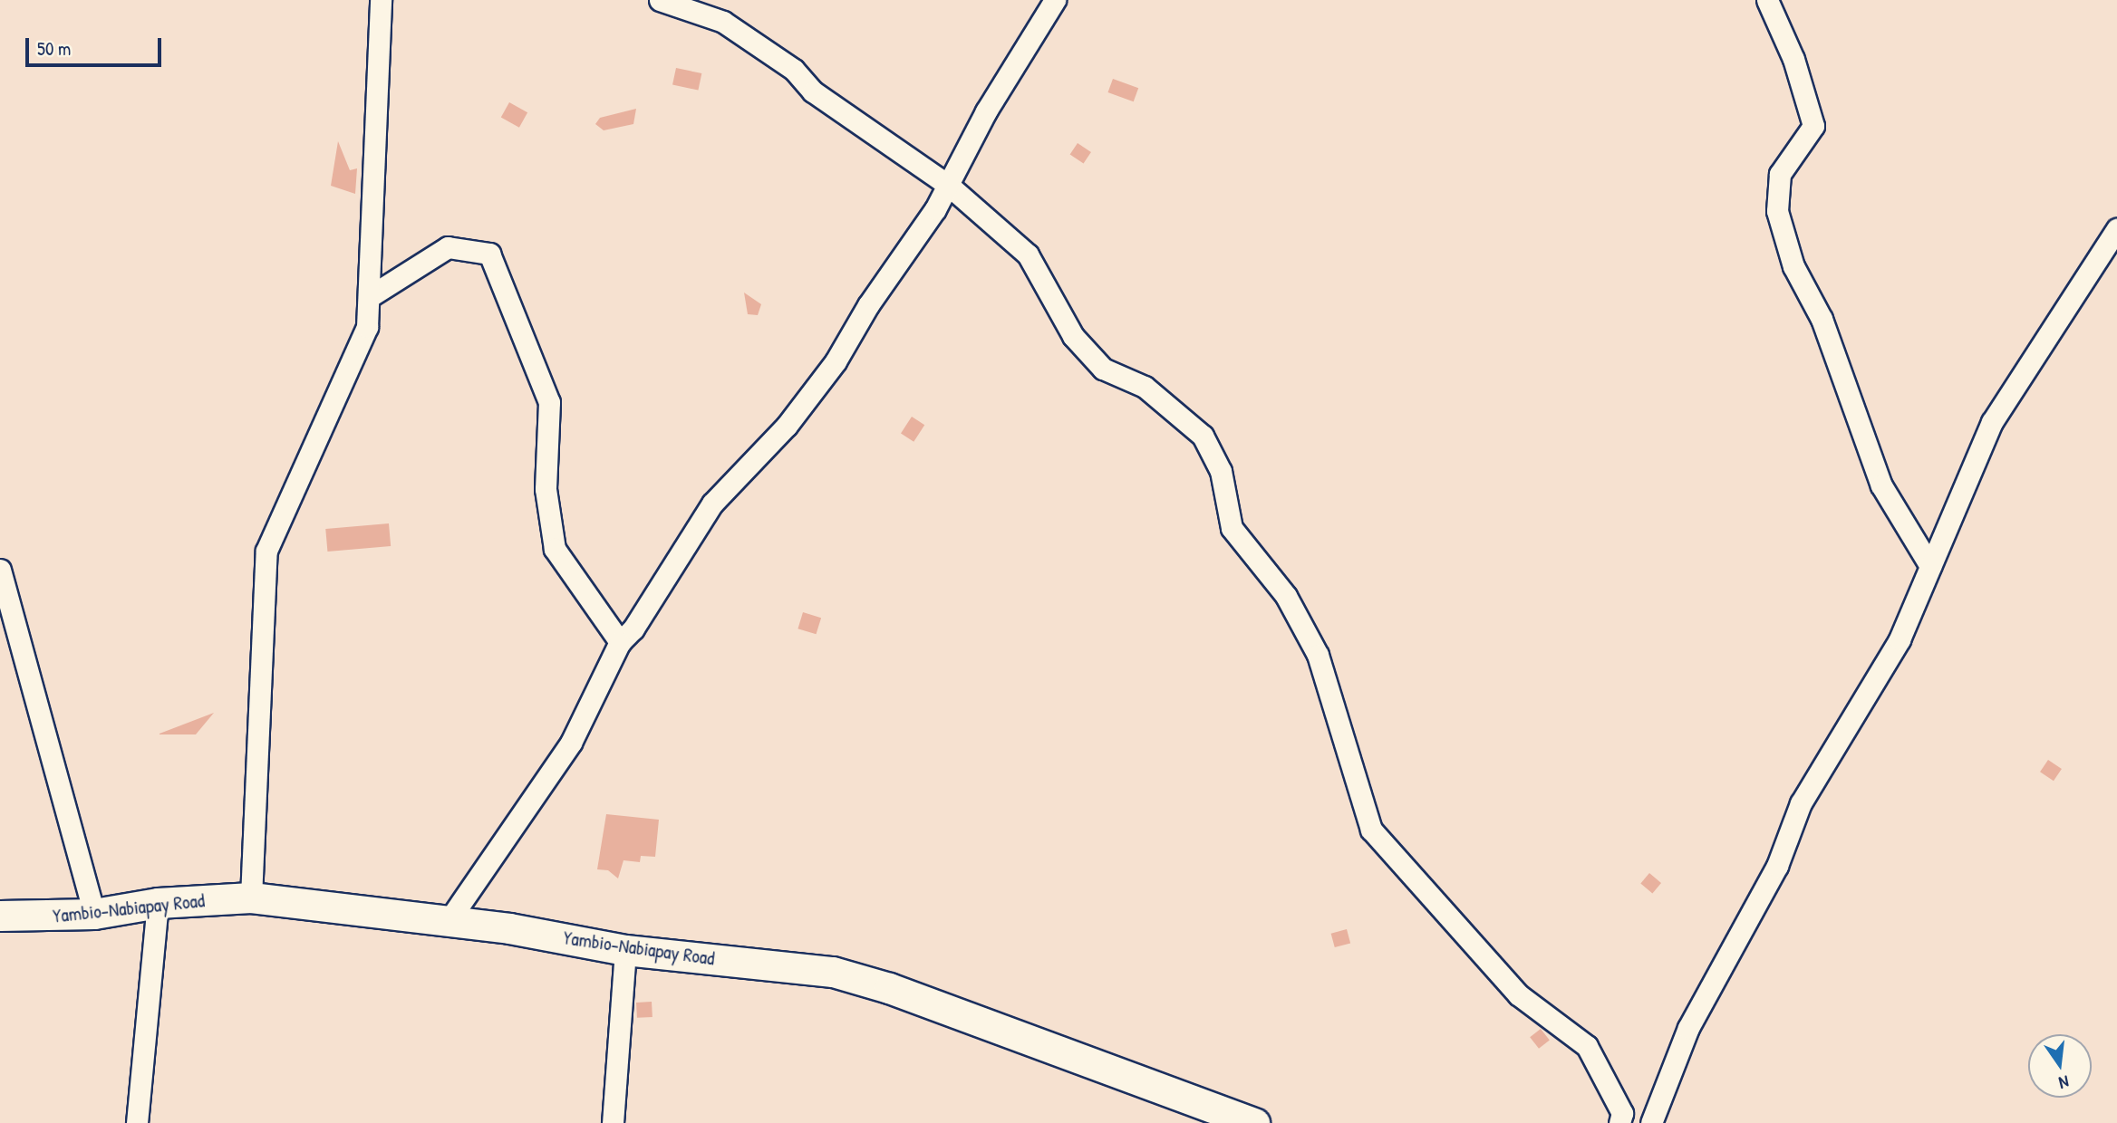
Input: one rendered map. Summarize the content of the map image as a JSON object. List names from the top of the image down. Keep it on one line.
{"streets":{"main road":["Yambio-Nabiapay Road"]},"scale_bar":"50 m","north":"bottom"}
